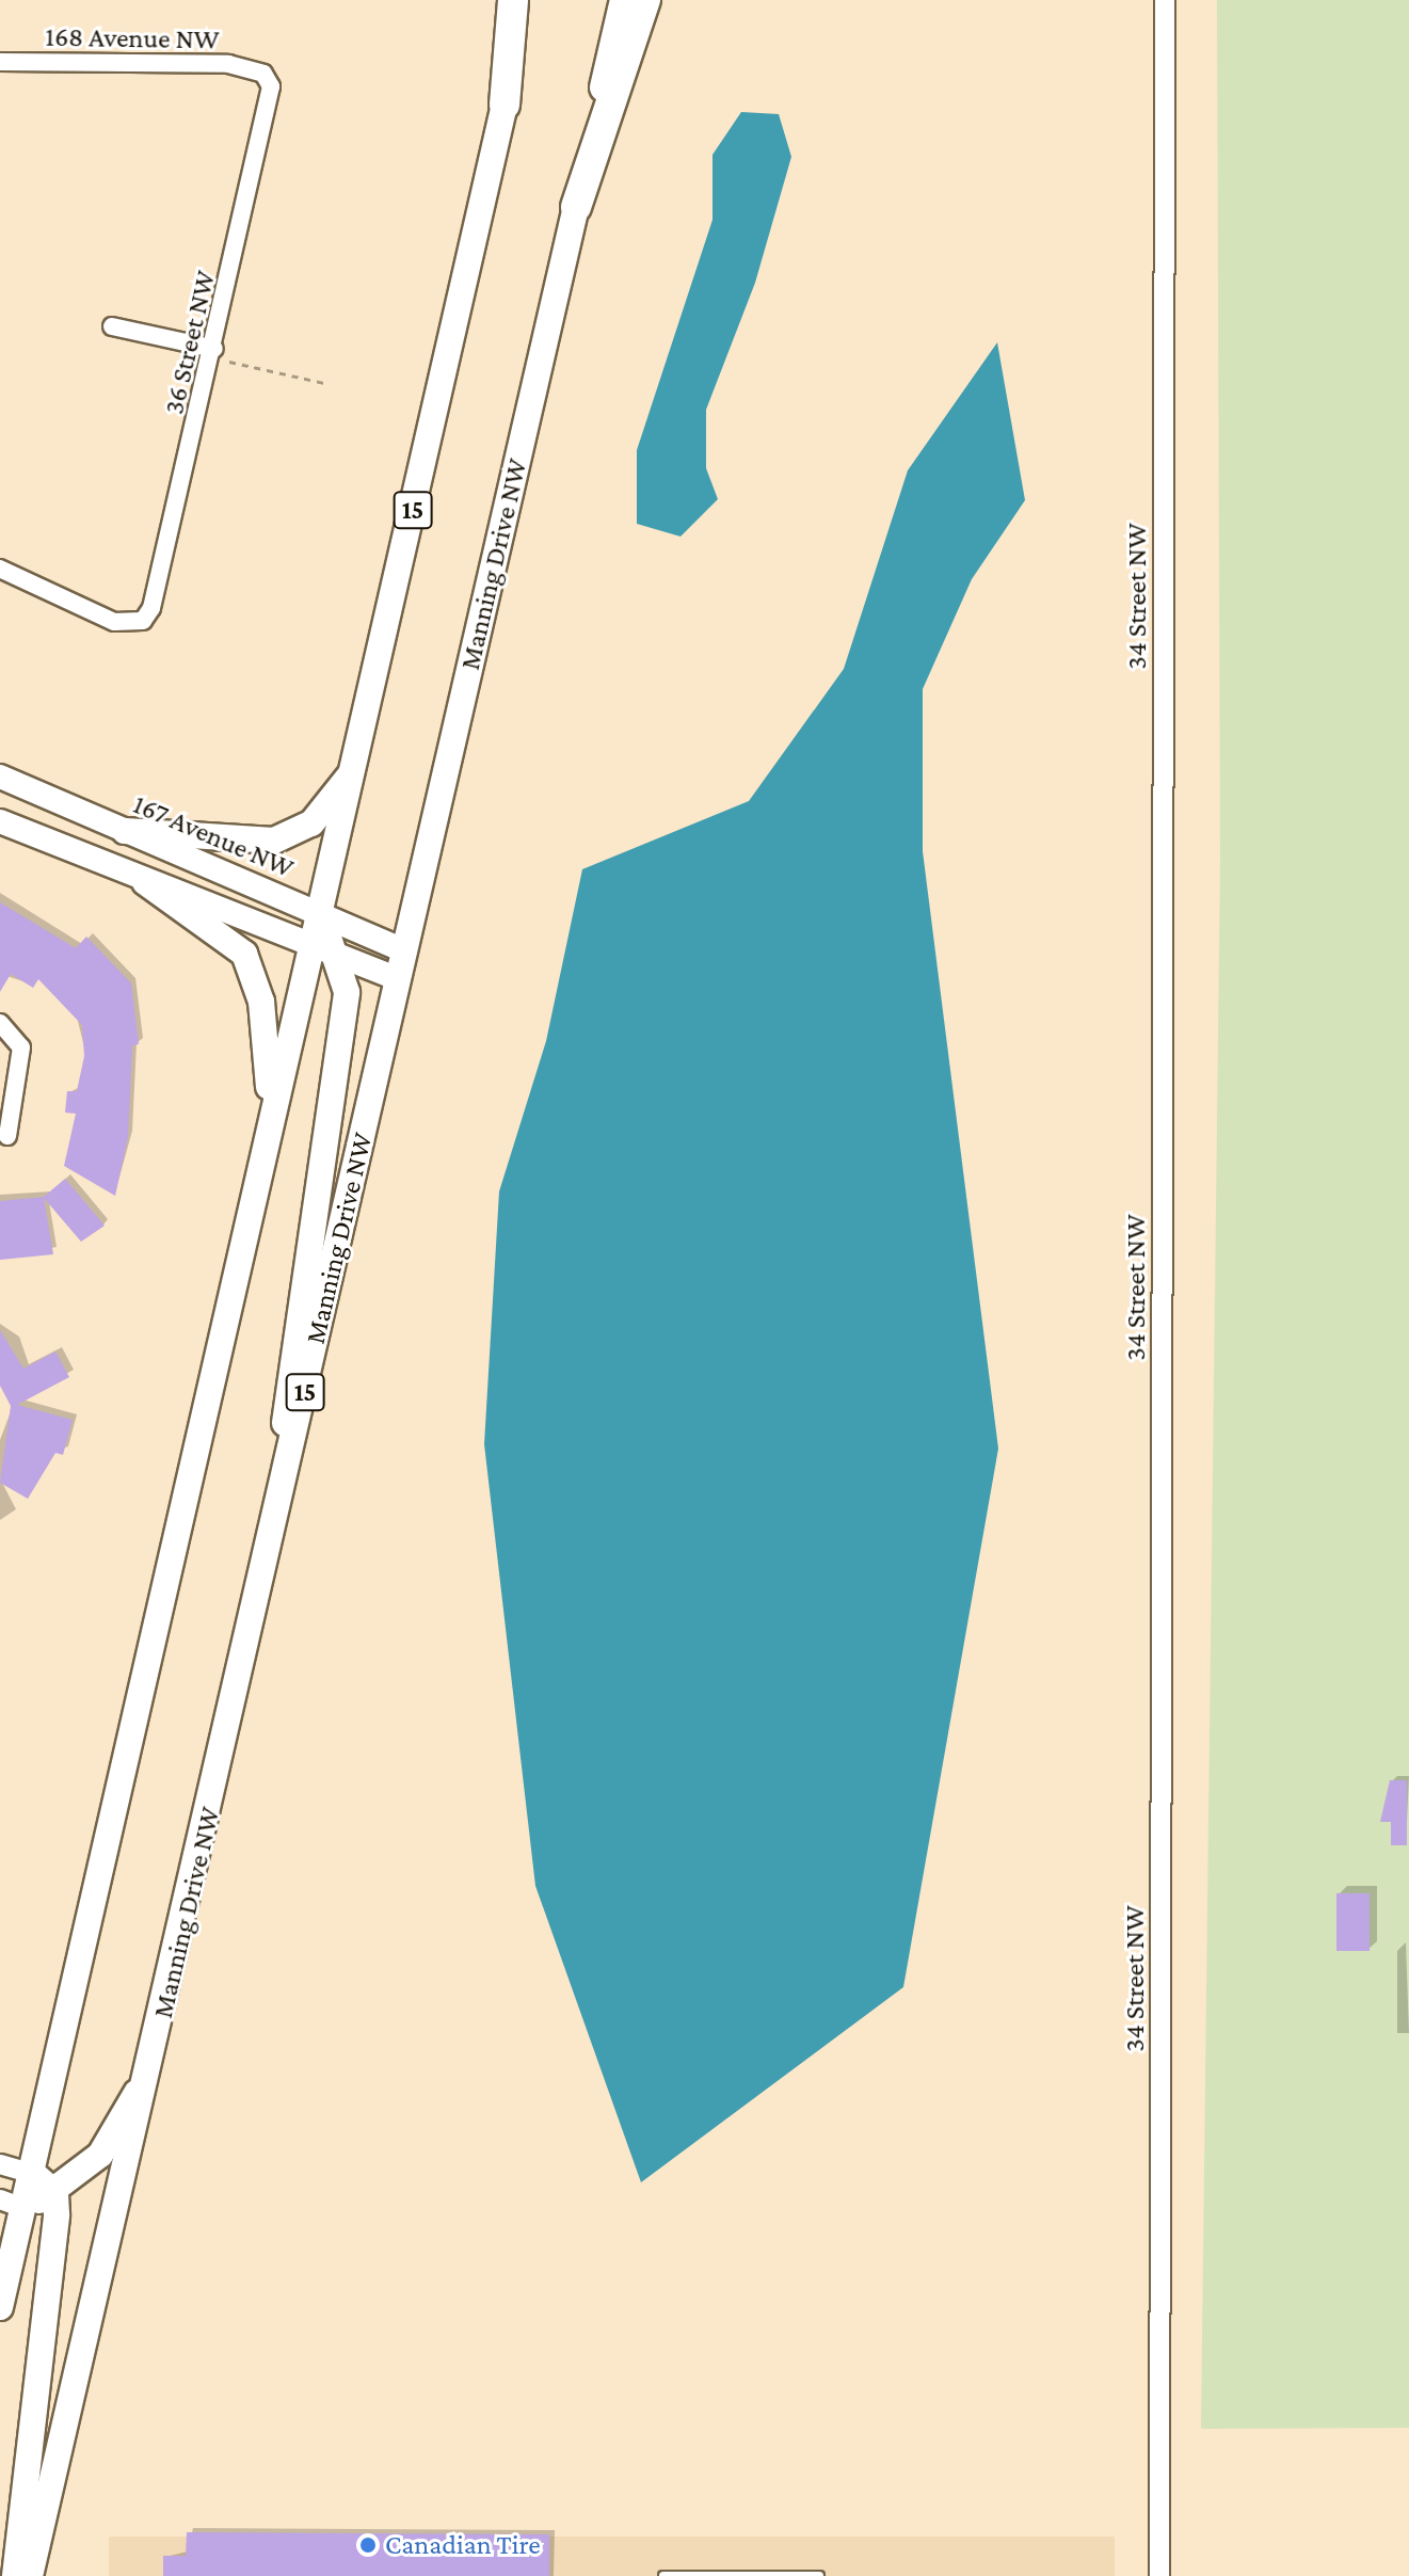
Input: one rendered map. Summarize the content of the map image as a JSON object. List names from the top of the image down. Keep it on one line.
{"streets":{"highway":["15","Manning Drive NW"],"main road":["167 Avenue NW"],"street":["168 Avenue NW","36 Street NW","34 Street NW"]},"crossings":[["168 Avenue NW","36 Street NW"],["15","167 Avenue NW"],["Manning Drive NW","167 Avenue NW"]],"places":["Canadian Tire"]}
